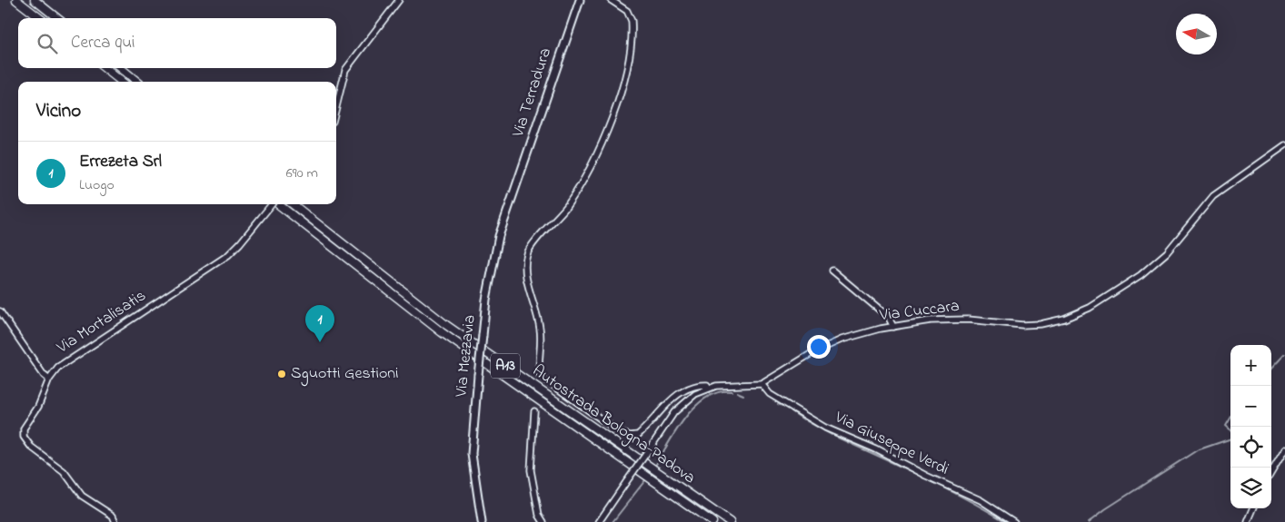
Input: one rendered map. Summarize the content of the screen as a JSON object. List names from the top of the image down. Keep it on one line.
{"streets":{"highway":["A13","Autostrada Bologna-Padova"],"main road":["Via Terradura","Via Mezzavia"],"street":["Via Cuccara","Via Mortalisatis","Via Giuseppe Verdi"]},"crossings":[["Via Terradura","Via Mezzavia"],["Via Cuccara","Via Giuseppe Verdi"]],"places":["Sguotti Gestioni"],"north":"left","page":{"search":"Cerca qui","heading":"Vicino","list":[{"mark":"1","name":"Errezeta Srl","note":"Luogo","value":"690 m"}],"pins":"1","map_buttons":["+","−"]}}
